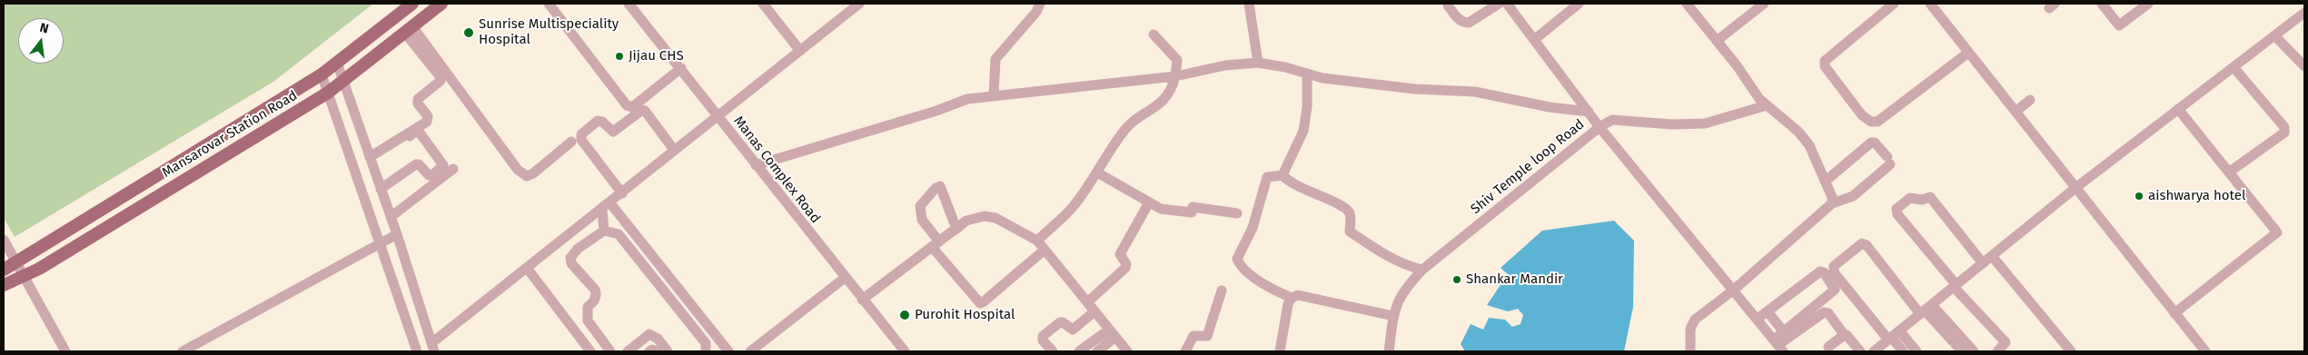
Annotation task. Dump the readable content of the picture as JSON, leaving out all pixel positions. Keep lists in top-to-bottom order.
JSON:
{
  "streets": {
    "main road": ["Mansarovar Station Road"],
    "street": ["Shiv Temple loop Road", "Manas Complex Road"]
  },
  "places": [
    "Sunrise Multispeciality Hospital",
    "Jijau CHS",
    "aishwarya hotel",
    "Shankar Mandir",
    "Purohit Hospital"
  ],
  "north": "top"
}
